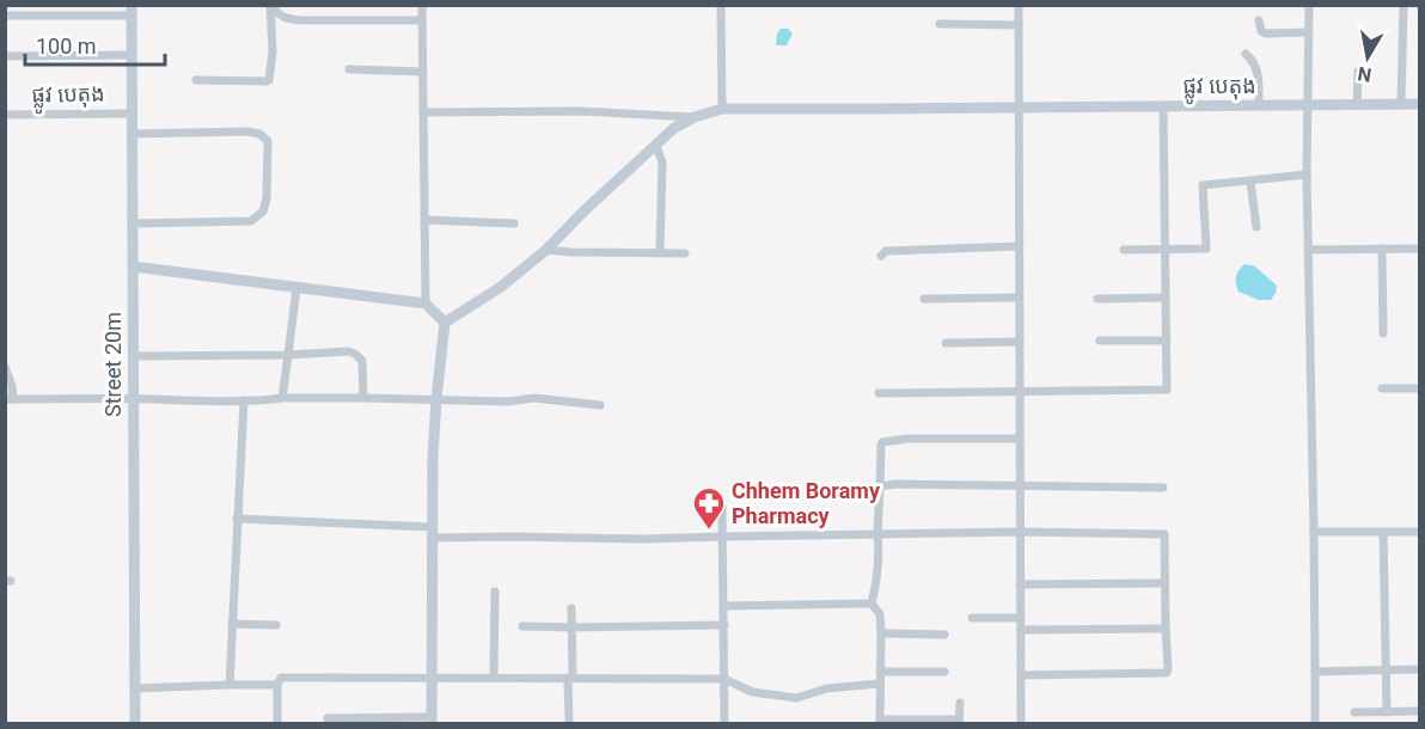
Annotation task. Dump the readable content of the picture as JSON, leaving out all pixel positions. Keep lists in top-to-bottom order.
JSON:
{
  "streets": {
    "street": ["ផ្លូវ បេតុង", "Street 20m"]
  },
  "crossings": [
    ["ផ្លូវ បេតុង", "Street 20m"]
  ],
  "places": {
    "pharmacy": ["Chhem Boramy Pharmacy"]
  },
  "scale_bar": "100 m",
  "north": "bottom"
}
